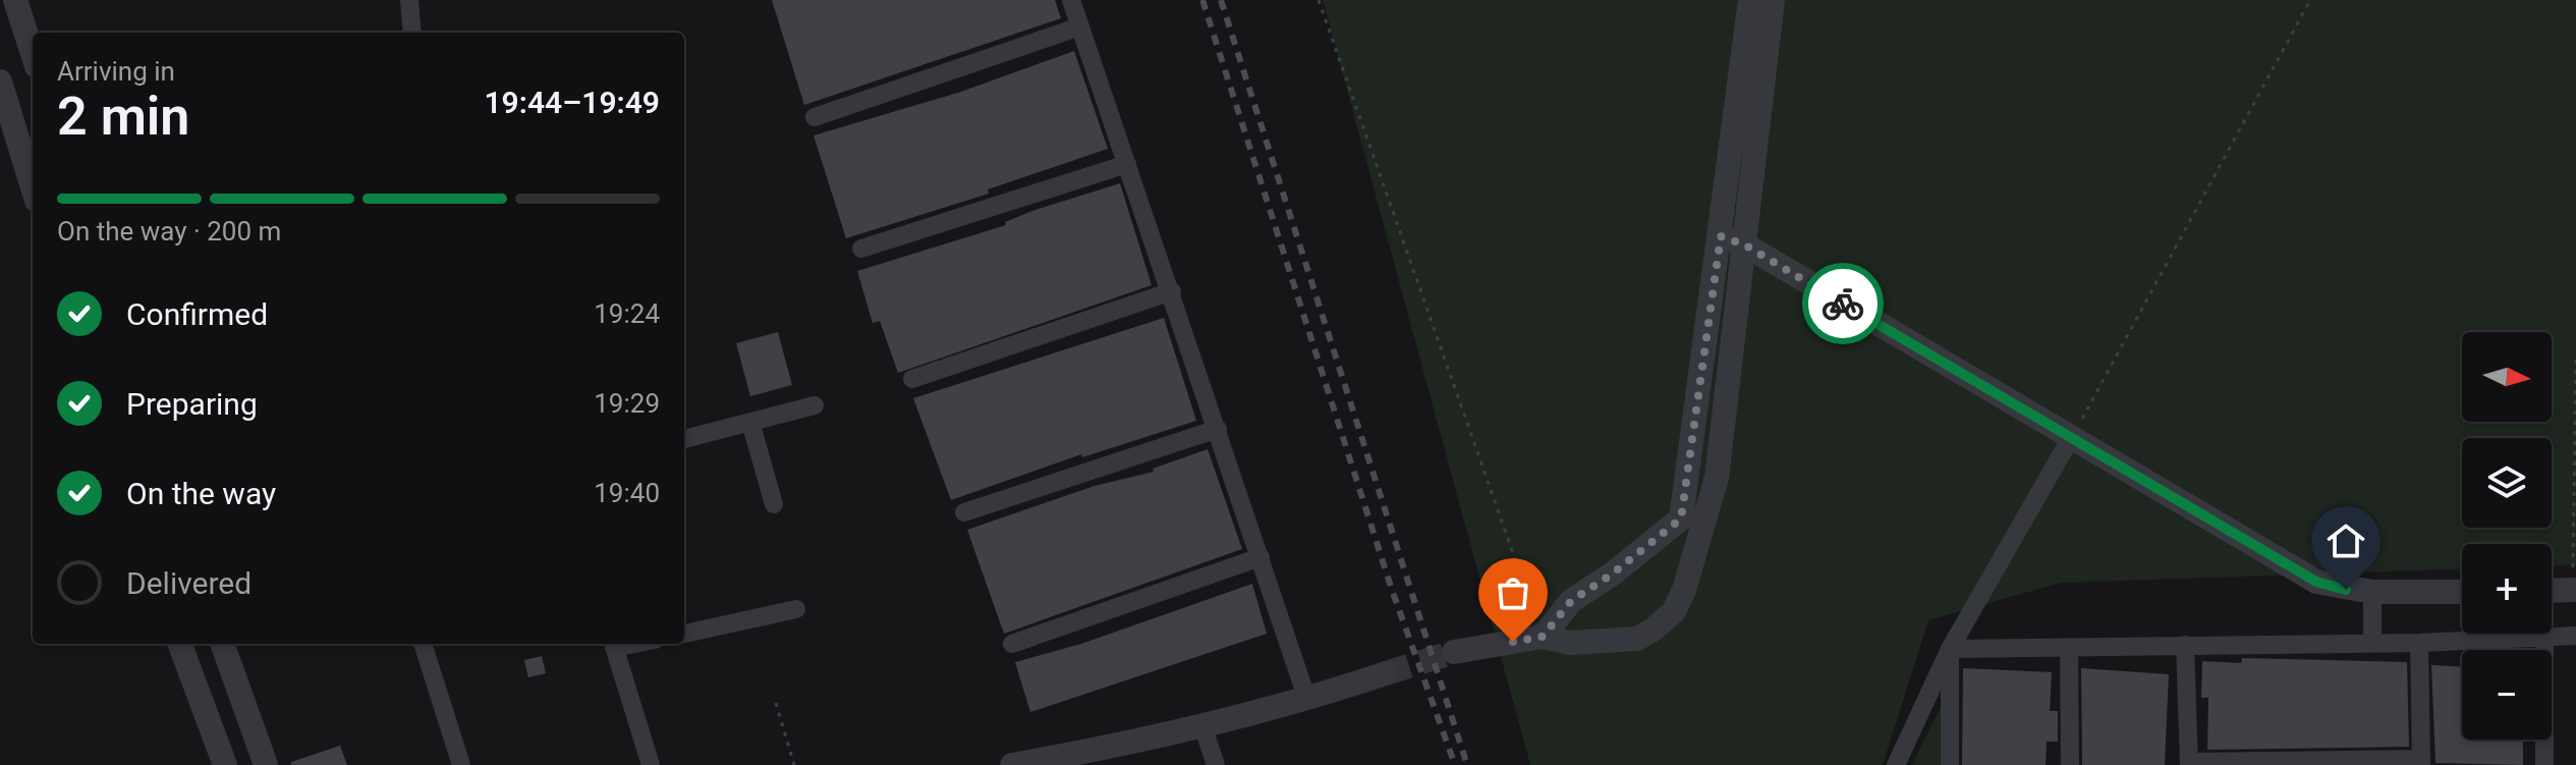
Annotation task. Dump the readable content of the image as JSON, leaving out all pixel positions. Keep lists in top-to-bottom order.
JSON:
{
  "north": "right",
  "page": {
    "heading": ["2 min", "Arriving in", "19:44–19:49"],
    "bar": "On the way · 200 m",
    "list": [
      ["Confirmed", "19:24"],
      ["Preparing", "19:29"],
      ["On the way", "19:40"],
      "Delivered"
    ],
    "map_buttons": ["+", "−"]
  }
}
